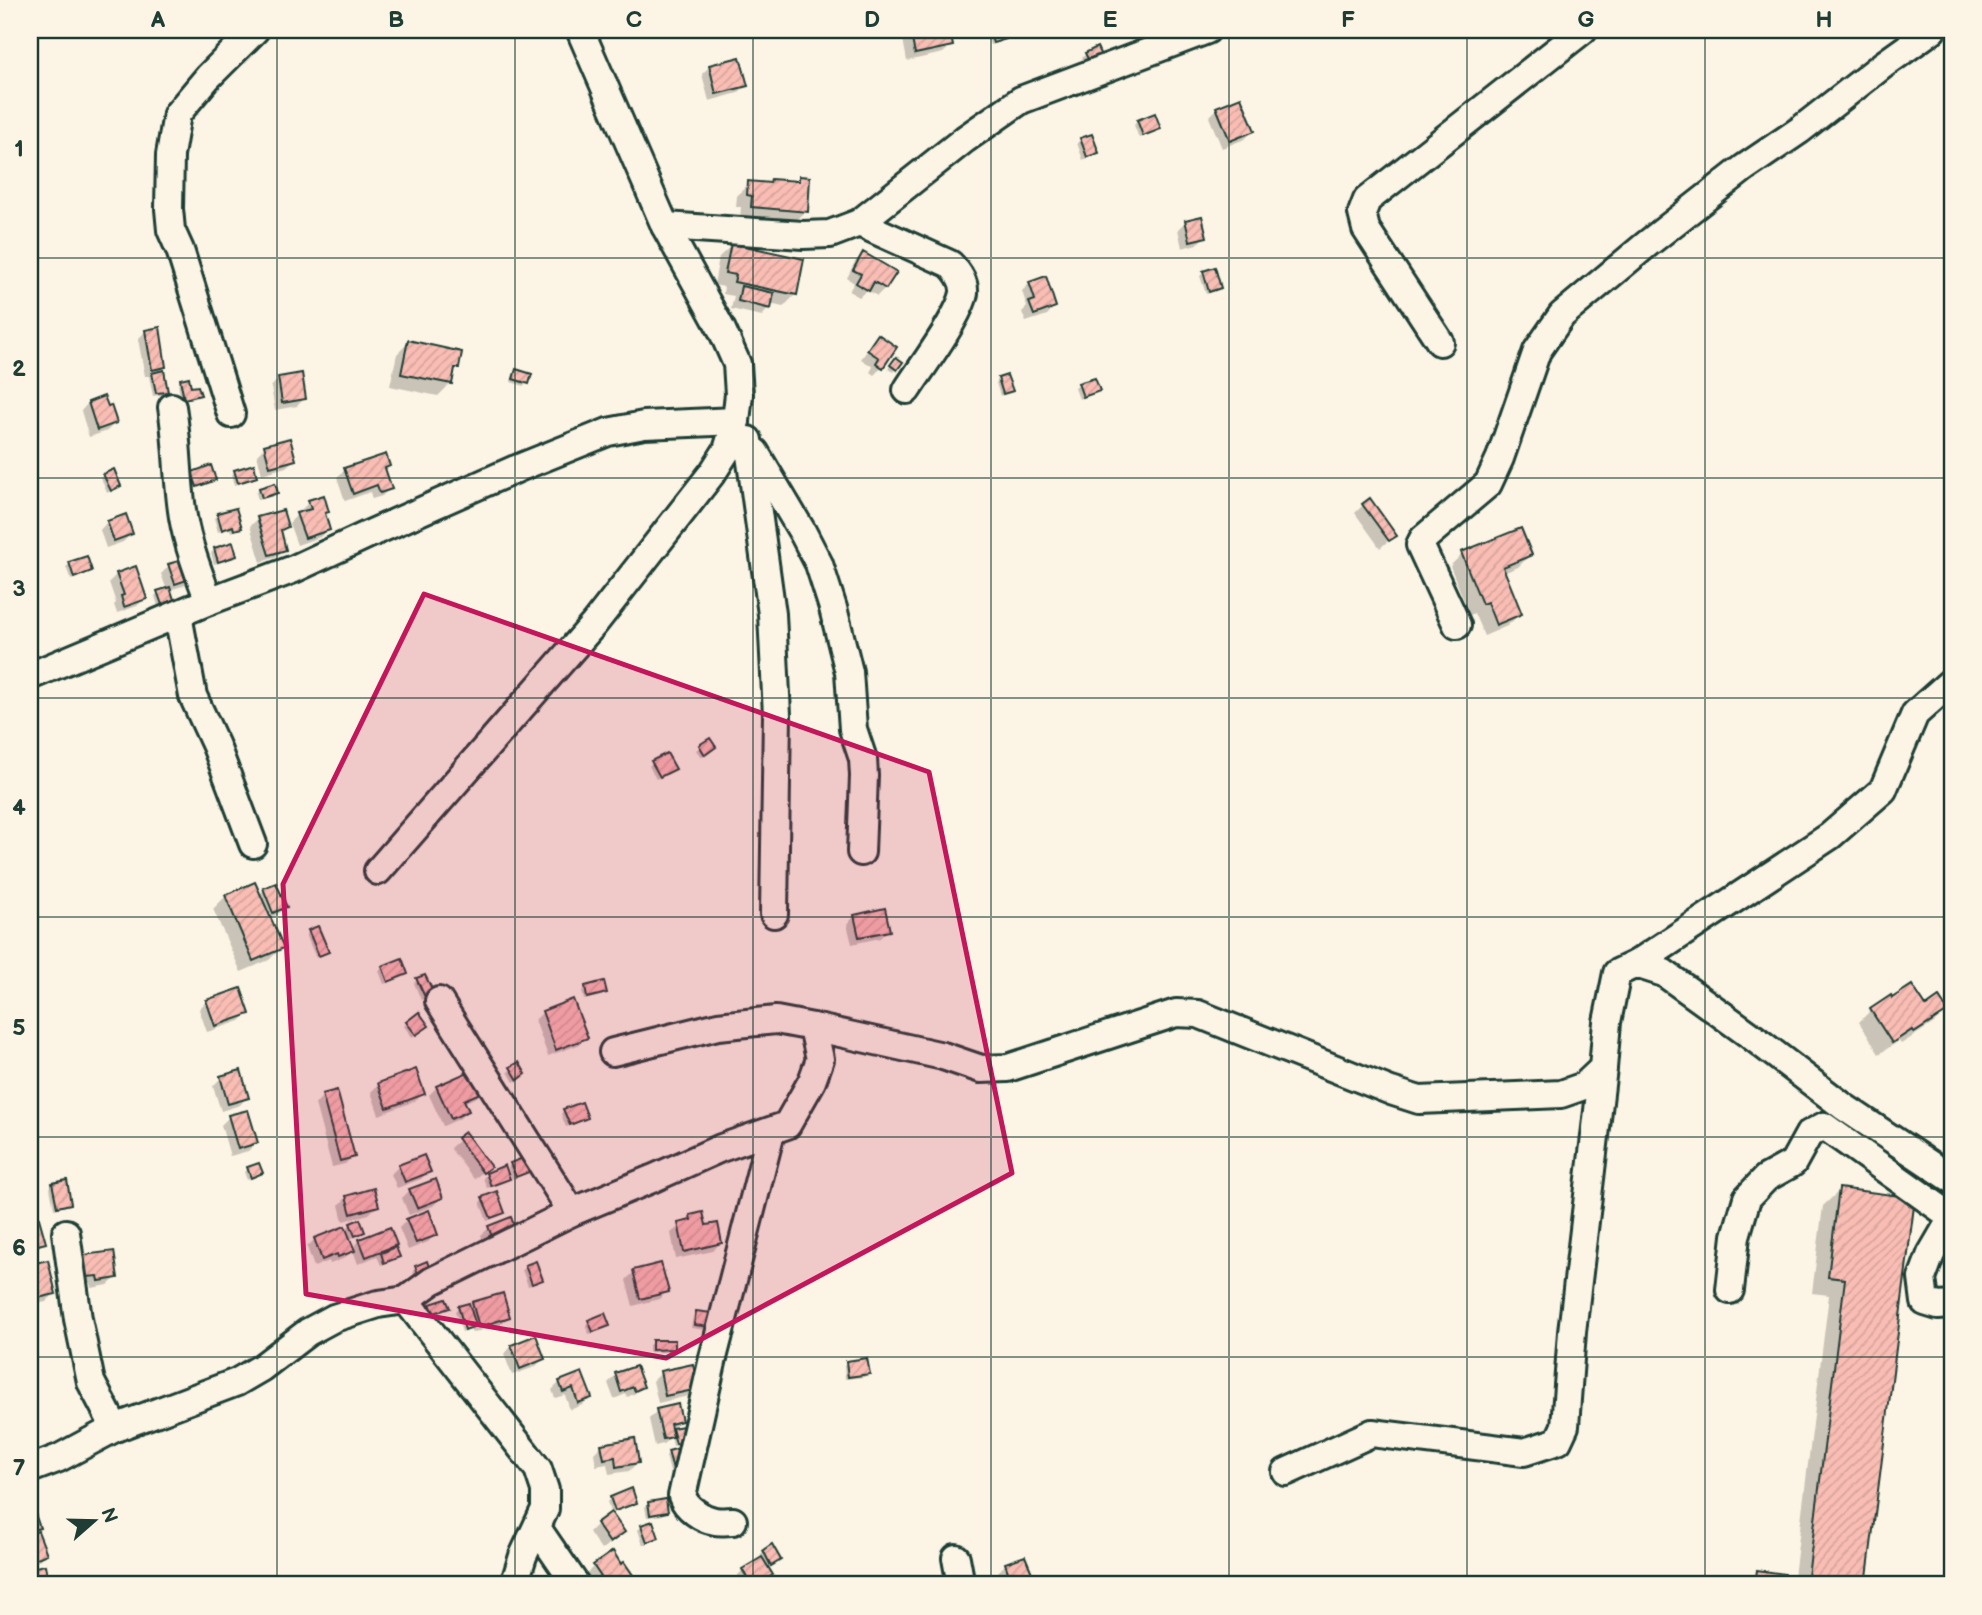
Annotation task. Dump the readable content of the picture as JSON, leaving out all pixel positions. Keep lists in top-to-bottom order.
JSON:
{
  "north": "right",
  "grid": {
    "columns": [
      "A",
      "B",
      "C",
      "D",
      "E",
      "F",
      "G",
      "H"
    ],
    "rows": [
      "1",
      "2",
      "3",
      "4",
      "5",
      "6",
      "7"
    ]
  }
}
